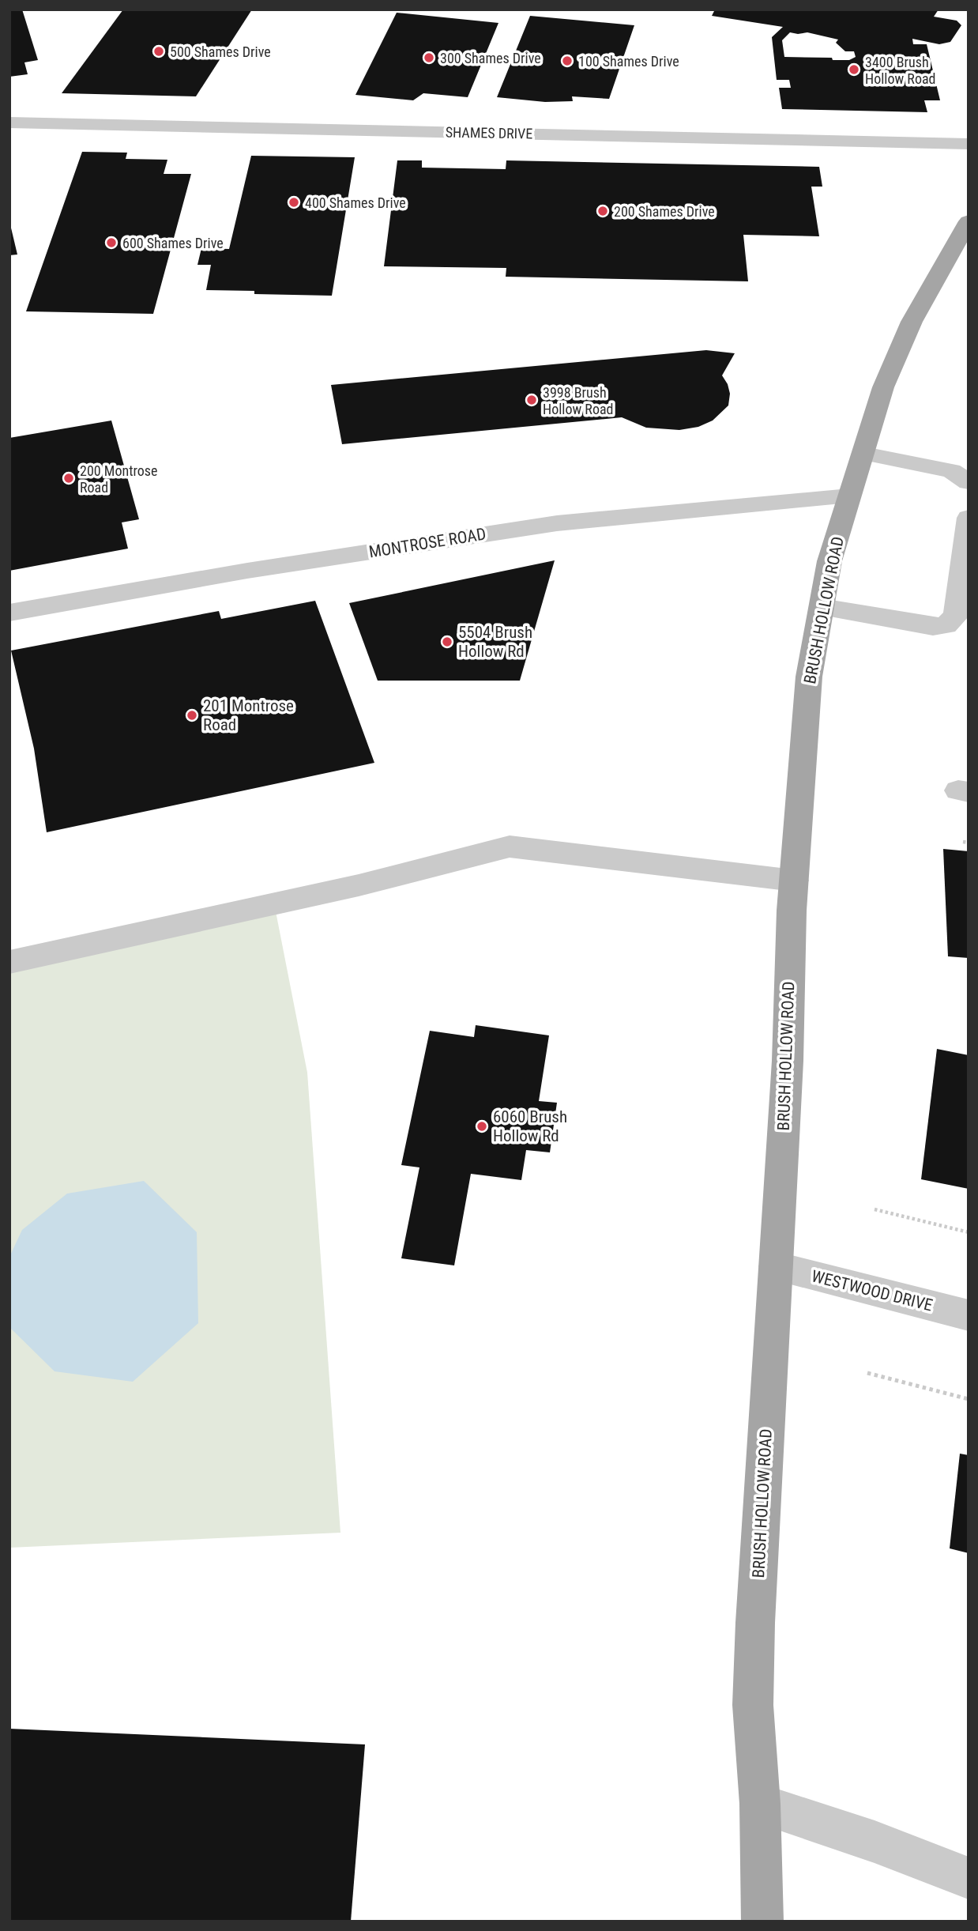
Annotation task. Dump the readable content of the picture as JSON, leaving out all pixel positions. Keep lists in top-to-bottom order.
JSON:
{
  "streets": {
    "main road": ["BRUSH HOLLOW ROAD"],
    "street": ["SHAMES DRIVE", "MONTROSE ROAD", "WESTWOOD DRIVE"]
  },
  "crossings": [
    ["MONTROSE ROAD", "BRUSH HOLLOW ROAD"],
    ["BRUSH HOLLOW ROAD", "WESTWOOD DRIVE"]
  ],
  "places": [
    "500 Shames Drive",
    "300 Shames Drive",
    "100 Shames Drive",
    "3400 Brush Hollow Road",
    "400 Shames Drive",
    "200 Shames Drive",
    "600 Shames Drive",
    "3998 Brush Hollow Road",
    "200 Montrose Road",
    "5504 Brush Hollow Rd",
    "201 Montrose Road",
    "6060 Brush Hollow Rd"
  ]
}
